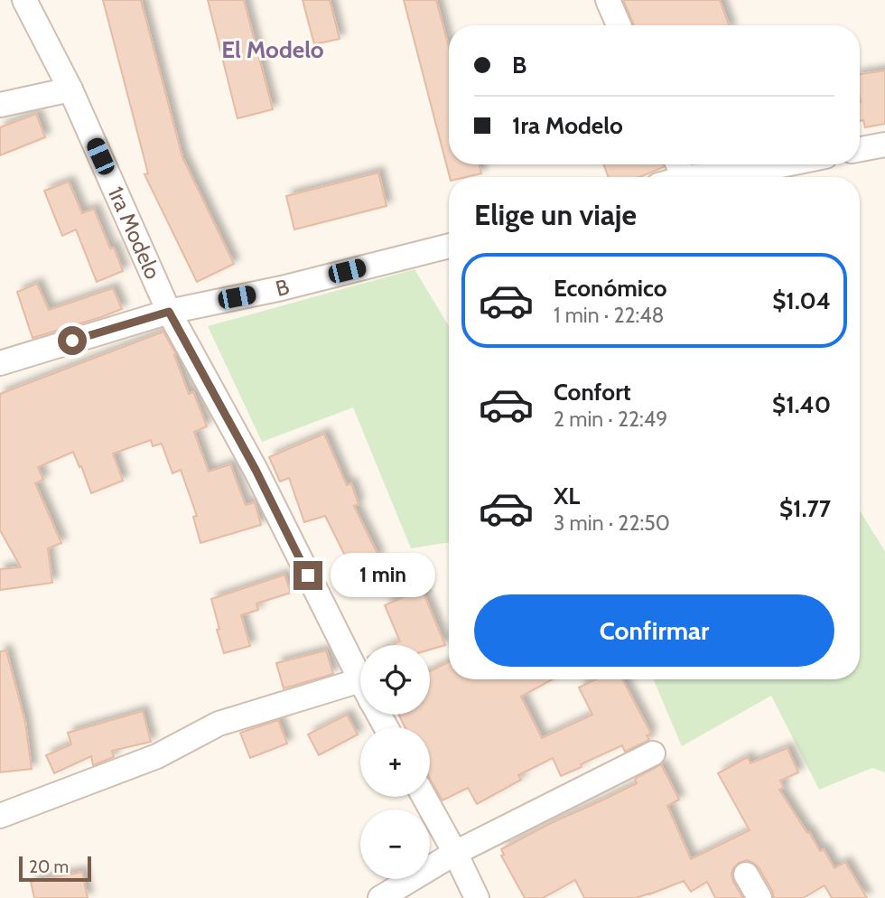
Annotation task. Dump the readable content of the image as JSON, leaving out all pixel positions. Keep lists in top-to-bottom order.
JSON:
{
  "streets": {
    "street": ["1ra Modelo", "B"]
  },
  "crossings": [
    ["1ra Modelo", "B"]
  ],
  "districts": ["El Modelo"],
  "scale_bar": "20 m",
  "page": {
    "banner": ["B", "1ra Modelo"],
    "heading": "Elige un viaje",
    "list": [
      {
        "name": "Económico",
        "note": "1 min · 22:48",
        "value": "$1.04"
      },
      {
        "name": "Confort",
        "note": "2 min · 22:49",
        "value": "$1.40"
      },
      {
        "name": "XL",
        "note": "3 min · 22:50",
        "value": "$1.77"
      }
    ],
    "bubble": "1 min",
    "buttons": "Confirmar",
    "map_buttons": ["+", "−"],
    "scale": "20 m"
  }
}
